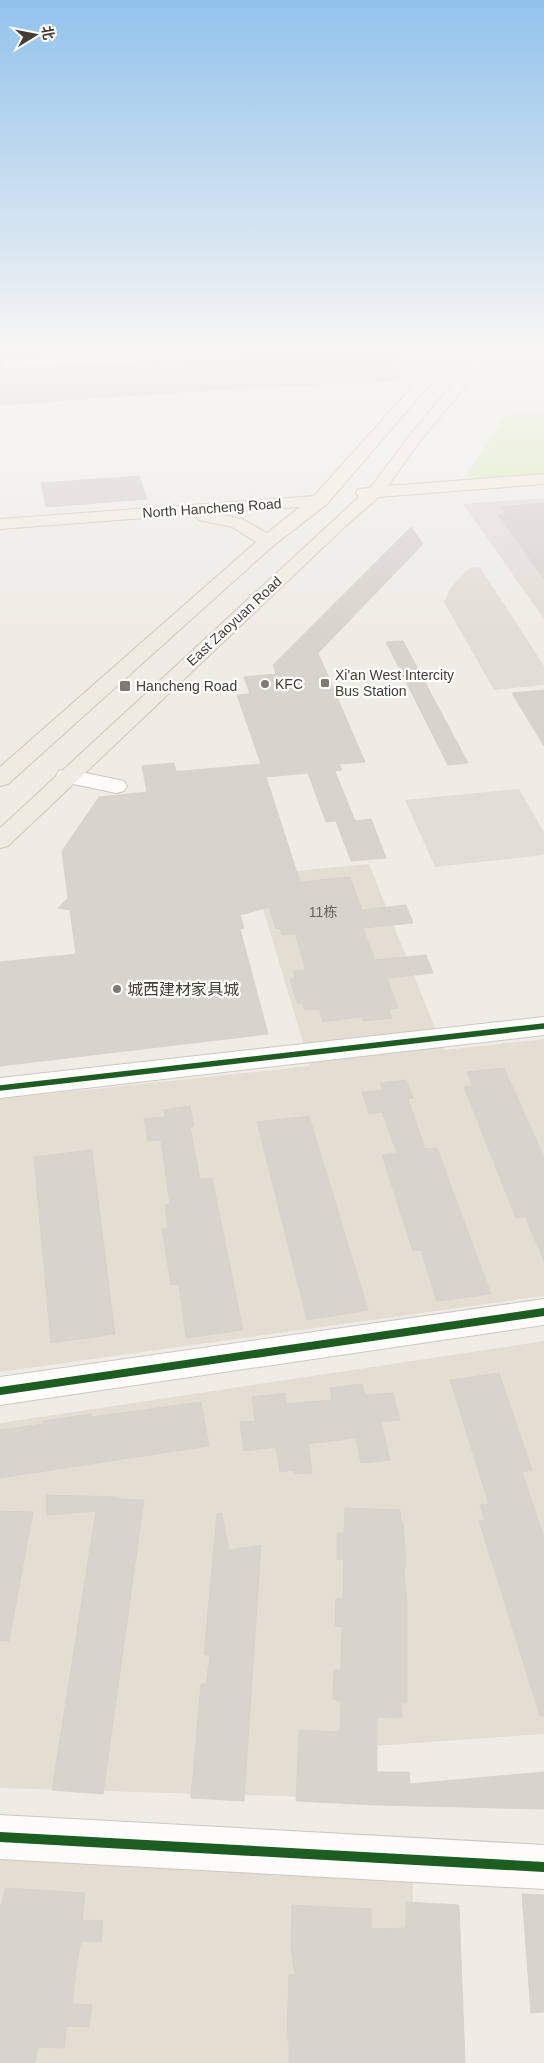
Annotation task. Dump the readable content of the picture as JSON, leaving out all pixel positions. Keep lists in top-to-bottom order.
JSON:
{
  "streets": {
    "main road": ["North Hancheng Road", "East Zaoyuan Road"]
  },
  "crossings": [
    ["North Hancheng Road", "East Zaoyuan Road"]
  ],
  "places": {
    "transit": ["Xi'an West Intercity Bus Station", "Hancheng Road"],
    "other": ["KFC", "城西建材家具城"]
  },
  "house_numbers": ["11栋"],
  "north": "right"
}
